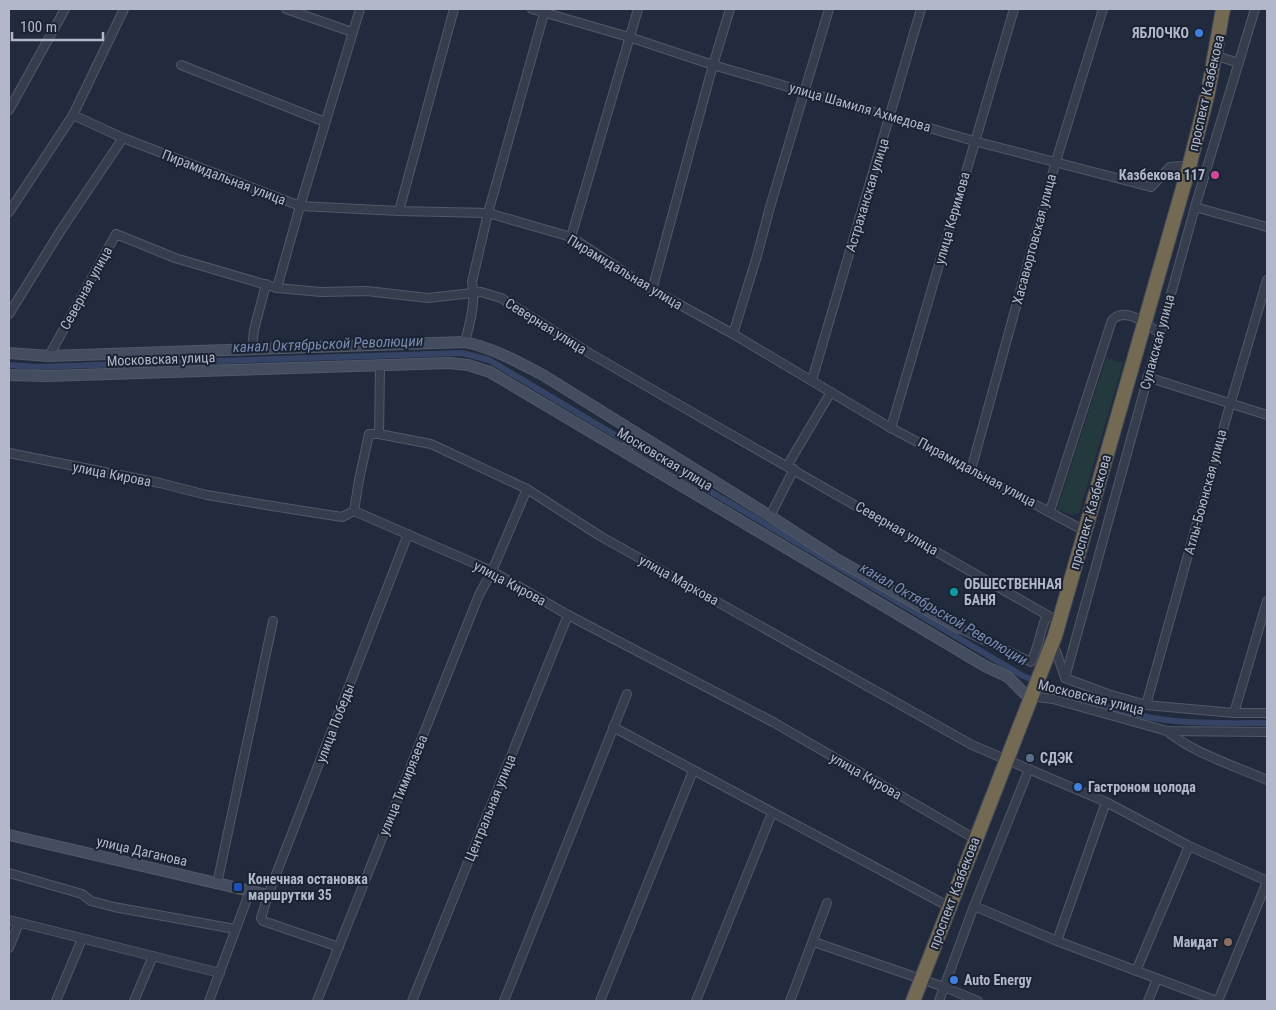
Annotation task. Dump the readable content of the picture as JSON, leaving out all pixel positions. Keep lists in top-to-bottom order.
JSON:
{
  "streets": {
    "highway": ["проспект Казбекова"],
    "main road": ["Московская улица", "улица Даганова"],
    "street": [
      "улица Шамиля Ахмедова",
      "Пирамидальная улица",
      "Астраханская улица",
      "улица Керимова",
      "Хасавюртовская улица",
      "Северная улица",
      "Сулакская улица",
      "улица Кирова",
      "Атлы-Боюнская улица",
      "улица Маркова",
      "улица Победы",
      "улица Тимирязева",
      "Центральная улица"
    ]
  },
  "crossings": [
    ["проспект Казбекова", "улица Шамиля Ахмедова"],
    ["проспект Казбекова", "Пирамидальная улица"],
    ["проспект Казбекова", "Северная улица"],
    ["проспект Казбекова", "Московская улица"],
    ["проспект Казбекова", "улица Кирова"],
    ["проспект Казбекова", "улица Маркова"],
    ["улица Шамиля Ахмедова", "Астраханская улица"],
    ["улица Шамиля Ахмедова", "улица Керимова"],
    ["улица Шамиля Ахмедова", "Хасавюртовская улица"],
    ["Пирамидальная улица", "Астраханская улица"],
    ["Пирамидальная улица", "улица Керимова"],
    ["Пирамидальная улица", "Хасавюртовская улица"],
    ["Северная улица", "Московская улица"],
    ["улица Кирова", "улица Победы"],
    ["улица Кирова", "улица Тимирязева"],
    ["улица Кирова", "Центральная улица"],
    ["улица Маркова", "улица Тимирязева"],
    ["улица Победы", "улица Тимирязева"],
    ["улица Победы", "улица Даганова"]
  ],
  "water": ["канал Октябрьской Революции"],
  "places": {
    "other": [
      "ЯБЛОЧКО",
      "Казбекова 117",
      "ОБШЕСТВЕННАЯ БАНЯ",
      "СДЭК",
      "Гастроном цолода",
      "Маидат",
      "Auto Energy"
    ],
    "transit": ["Конечная остановка маршрутки 35"]
  },
  "scale_bar": "100 m"
}
